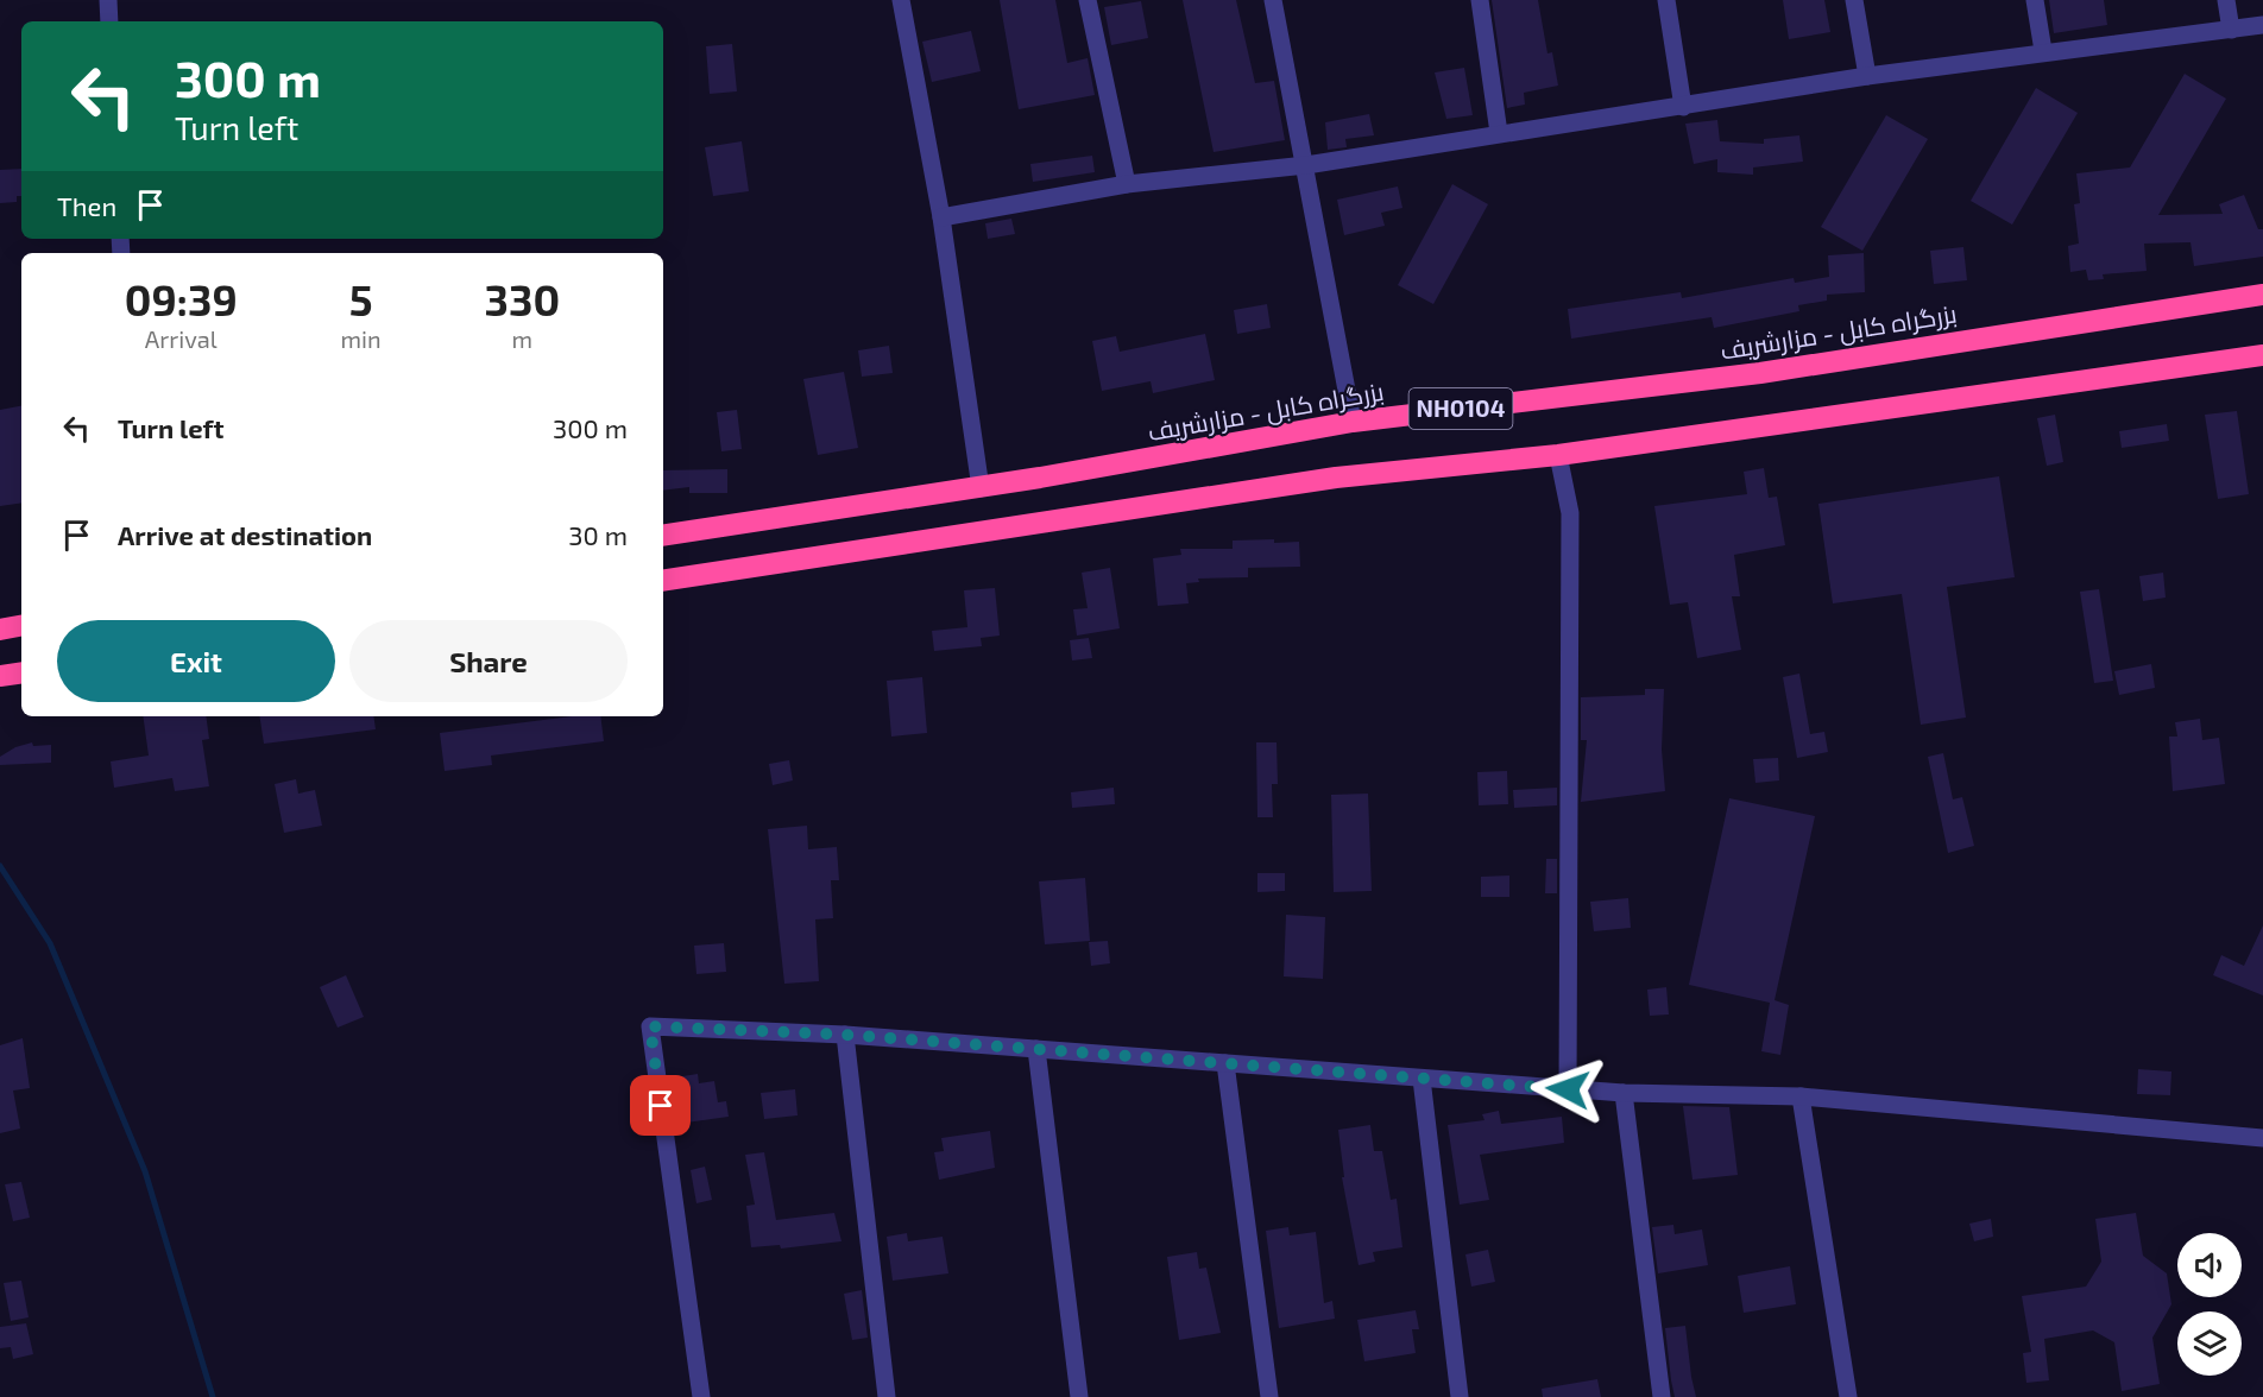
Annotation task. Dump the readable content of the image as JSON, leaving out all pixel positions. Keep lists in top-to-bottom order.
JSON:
{
  "streets": {
    "highway": ["بزرگراه کابل - مزارشریف", "NH0104"]
  },
  "page": {
    "turn": ["300 m", "Turn left"],
    "then": "Then",
    "eta": [
      "09:39",
      "Arrival",
      "5",
      "min",
      "330",
      "m"
    ],
    "list": [
      {
        "name": "Turn left",
        "value": "300 m"
      },
      {
        "name": "Arrive at destination",
        "value": "30 m"
      }
    ],
    "buttons": ["Exit", "Share"]
  }
}
